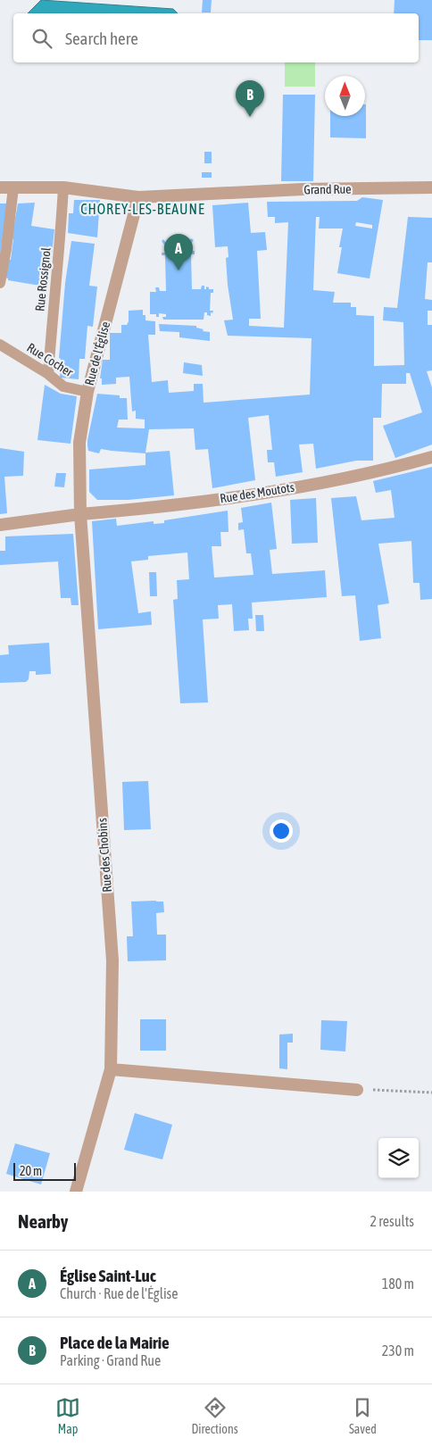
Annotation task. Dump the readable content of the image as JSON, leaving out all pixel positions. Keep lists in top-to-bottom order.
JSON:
{
  "streets": {
    "street": [
      "Grand Rue",
      "Rue de l'Église",
      "Rue des Moutots",
      "Rue des Chobins"
    ],
    "lane": ["Rue Rossignol", "Rue Cocher"]
  },
  "crossings": [
    ["Grand Rue", "Rue Rossignol"],
    ["Grand Rue", "Rue de l'Église"],
    ["Rue Rossignol", "Rue Cocher"],
    ["Rue de l'Église", "Rue Cocher"],
    ["Rue de l'Église", "Rue des Moutots"],
    ["Rue de l'Église", "Rue des Chobins"],
    ["Rue des Moutots", "Rue des Chobins"]
  ],
  "districts": ["CHOREY-LES-BEAUNE"],
  "scale_bar": "20 m",
  "north": "top",
  "page": {
    "search": "Search here",
    "pins": ["B", "A"],
    "scale": "20 m",
    "heading": ["Nearby", "2 results"],
    "list": [
      {
        "mark": "A",
        "name": "Église Saint-Luc",
        "note": "Church · Rue de l'Église",
        "value": "180 m"
      },
      {
        "mark": "B",
        "name": "Place de la Mairie",
        "note": "Parking · Grand Rue",
        "value": "230 m"
      }
    ],
    "nav": ["Map", "Directions", "Saved"]
  }
}
